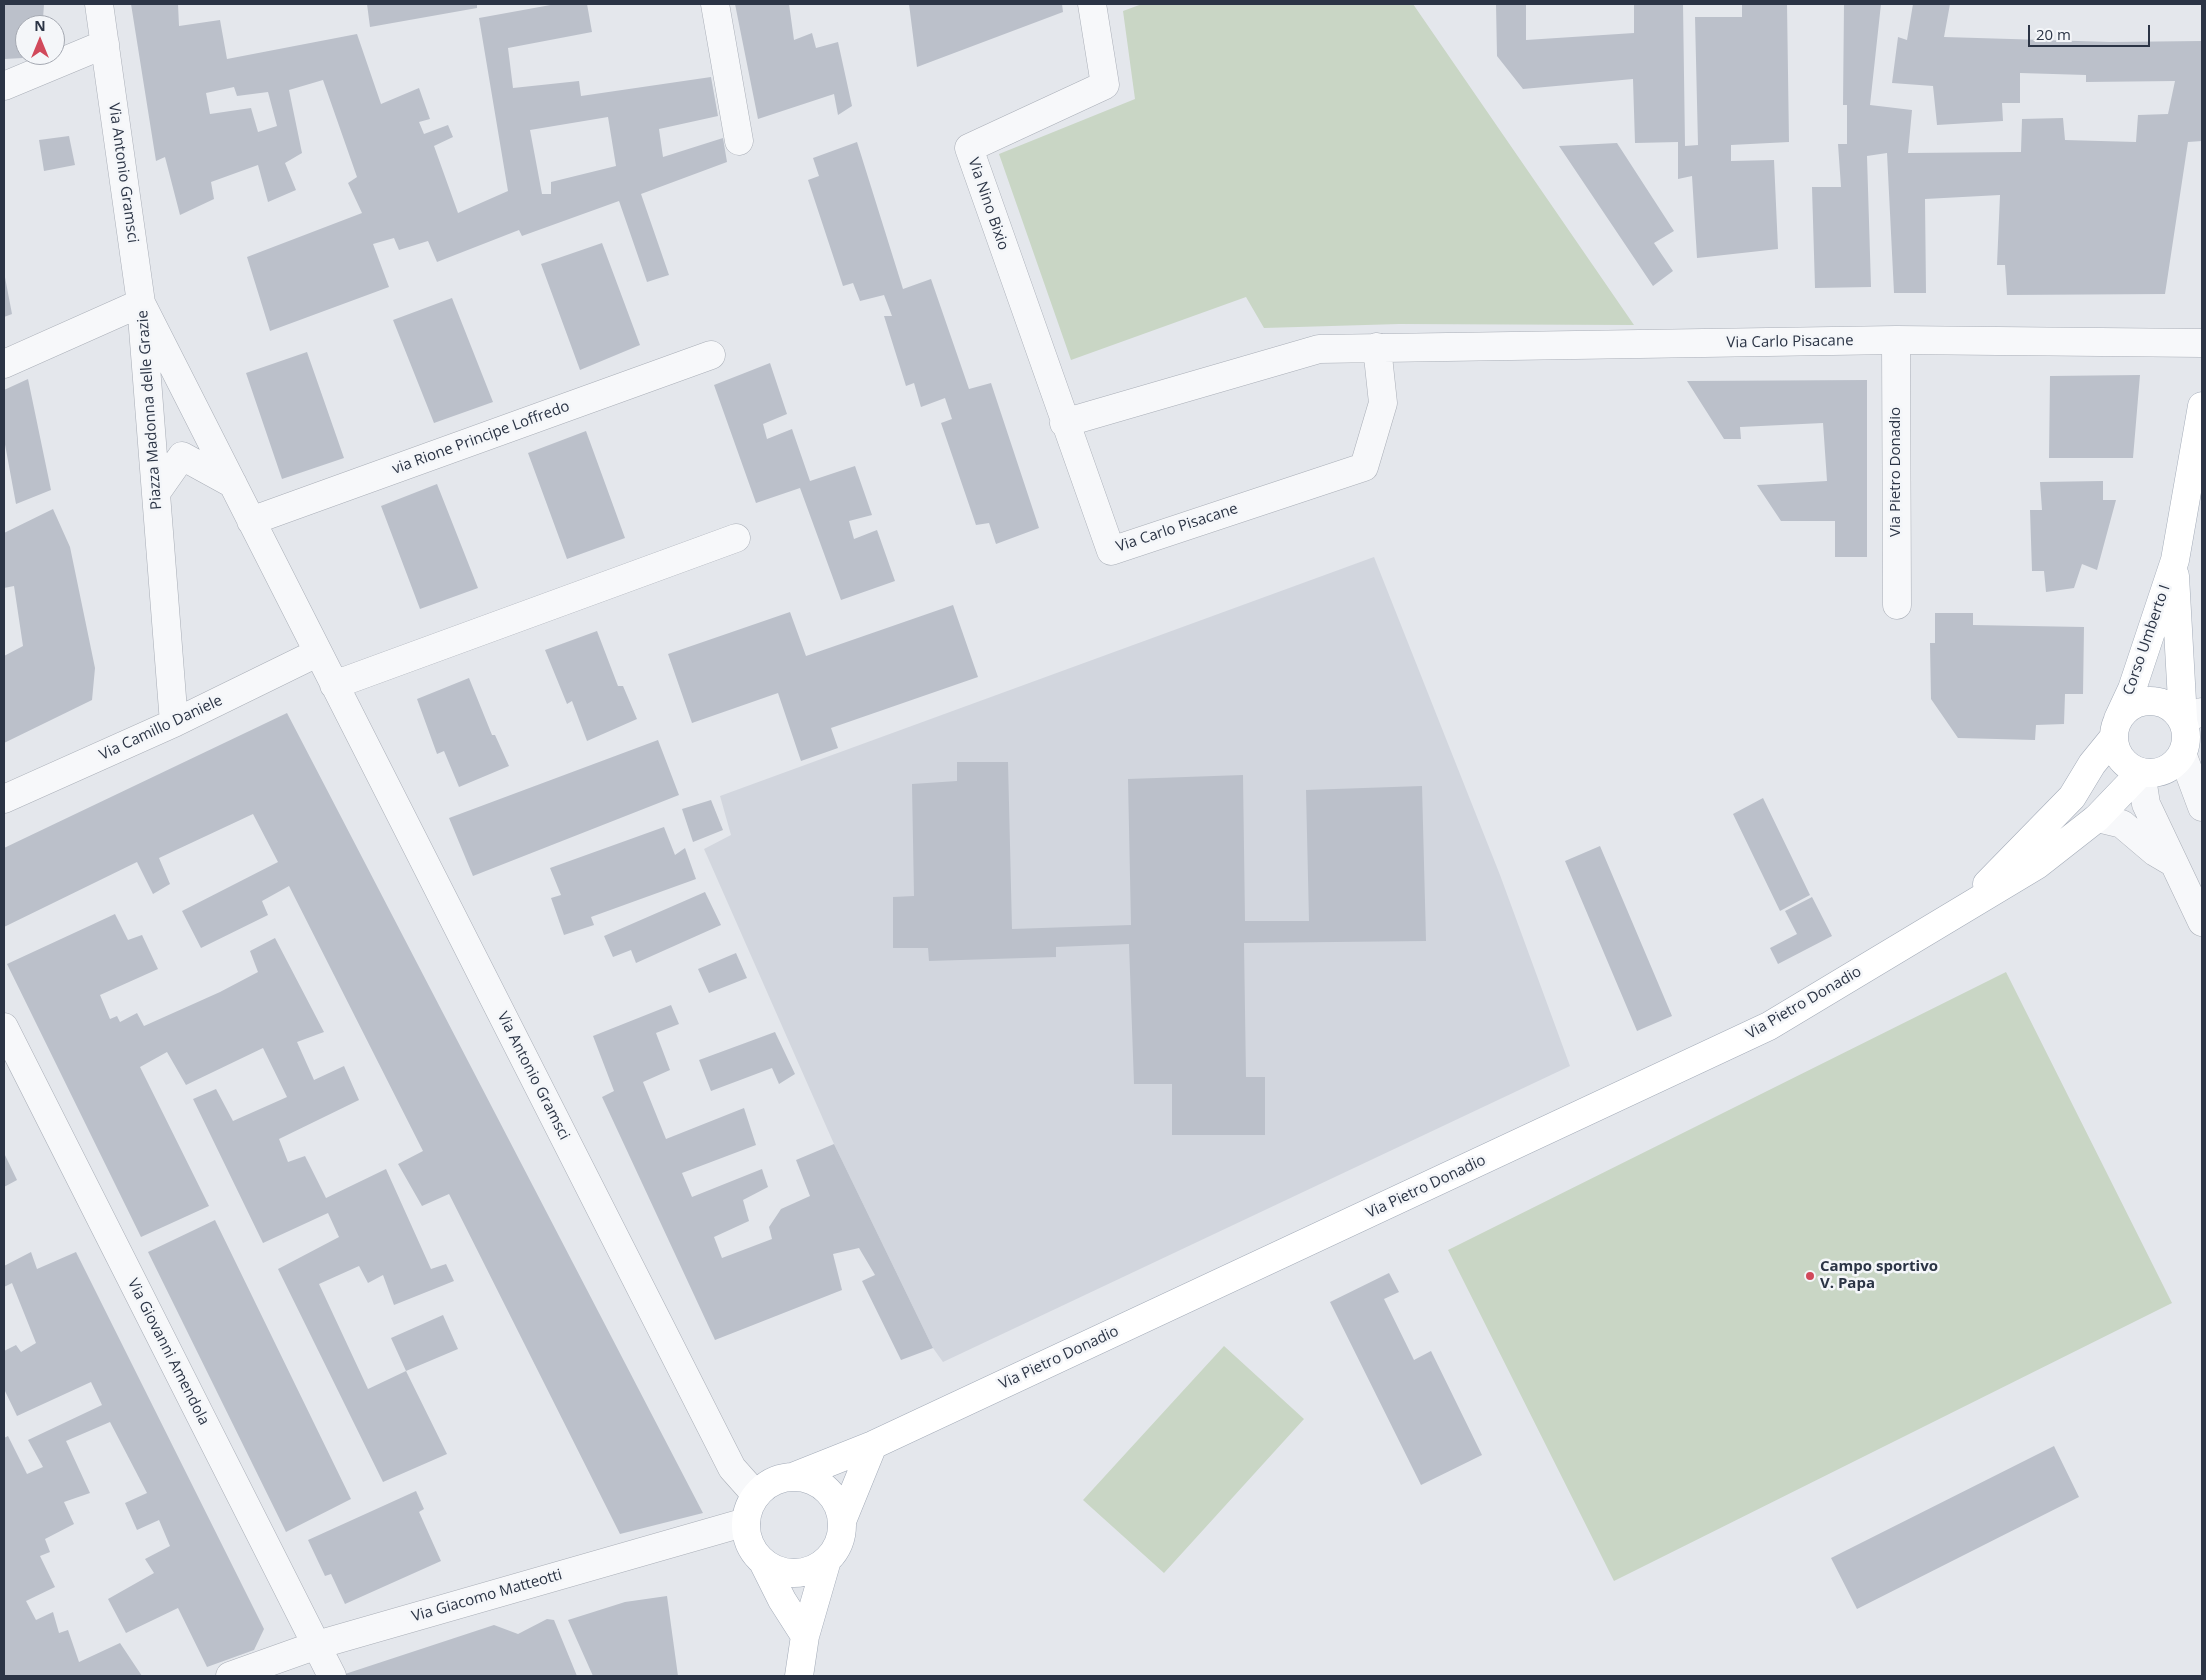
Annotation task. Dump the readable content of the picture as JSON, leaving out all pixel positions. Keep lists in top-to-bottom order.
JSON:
{
  "streets": {
    "main road": ["Via Pietro Donadio", "Corso Umberto I"],
    "street": [
      "Via Antonio Gramsci",
      "Via Nino Bixio",
      "Via Carlo Pisacane",
      "Piazza Madonna delle Grazie",
      "via Rione Principe Loffredo",
      "Via Camillo Daniele",
      "Via Giovanni Amendola",
      "Via Giacomo Matteotti"
    ]
  },
  "crossings": [
    ["Via Antonio Gramsci", "Piazza Madonna delle Grazie"],
    ["Via Antonio Gramsci", "Via Pietro Donadio"],
    ["Via Antonio Gramsci", "Via Camillo Daniele"],
    ["Via Antonio Gramsci", "Via Giacomo Matteotti"],
    ["Via Nino Bixio", "Via Carlo Pisacane"],
    ["Via Carlo Pisacane", "Via Pietro Donadio"],
    ["Piazza Madonna delle Grazie", "via Rione Principe Loffredo"],
    ["Piazza Madonna delle Grazie", "Via Camillo Daniele"],
    ["Via Pietro Donadio", "Corso Umberto I"],
    ["Via Pietro Donadio", "Via Giacomo Matteotti"],
    ["Via Giovanni Amendola", "Via Giacomo Matteotti"]
  ],
  "places": ["Campo sportivo V. Papa"],
  "scale_bar": "20 m",
  "north": "top"
}
